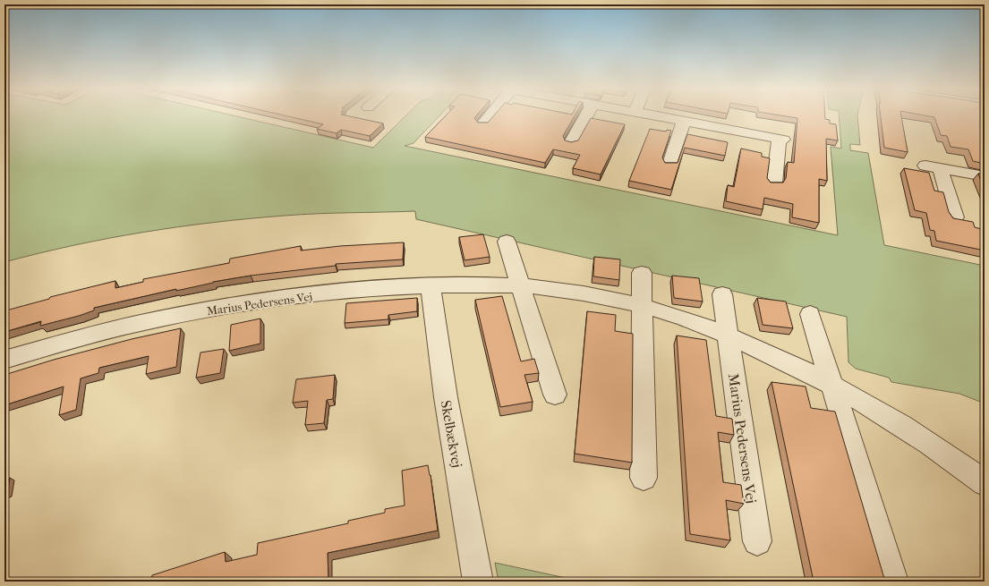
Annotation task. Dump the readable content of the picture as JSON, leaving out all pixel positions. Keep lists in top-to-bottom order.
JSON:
{
  "streets": {
    "street": ["Marius Pedersens Vej", "Skelbækvej"]
  },
  "crossings": [
    ["Marius Pedersens Vej", "Skelbækvej"]
  ]
}
